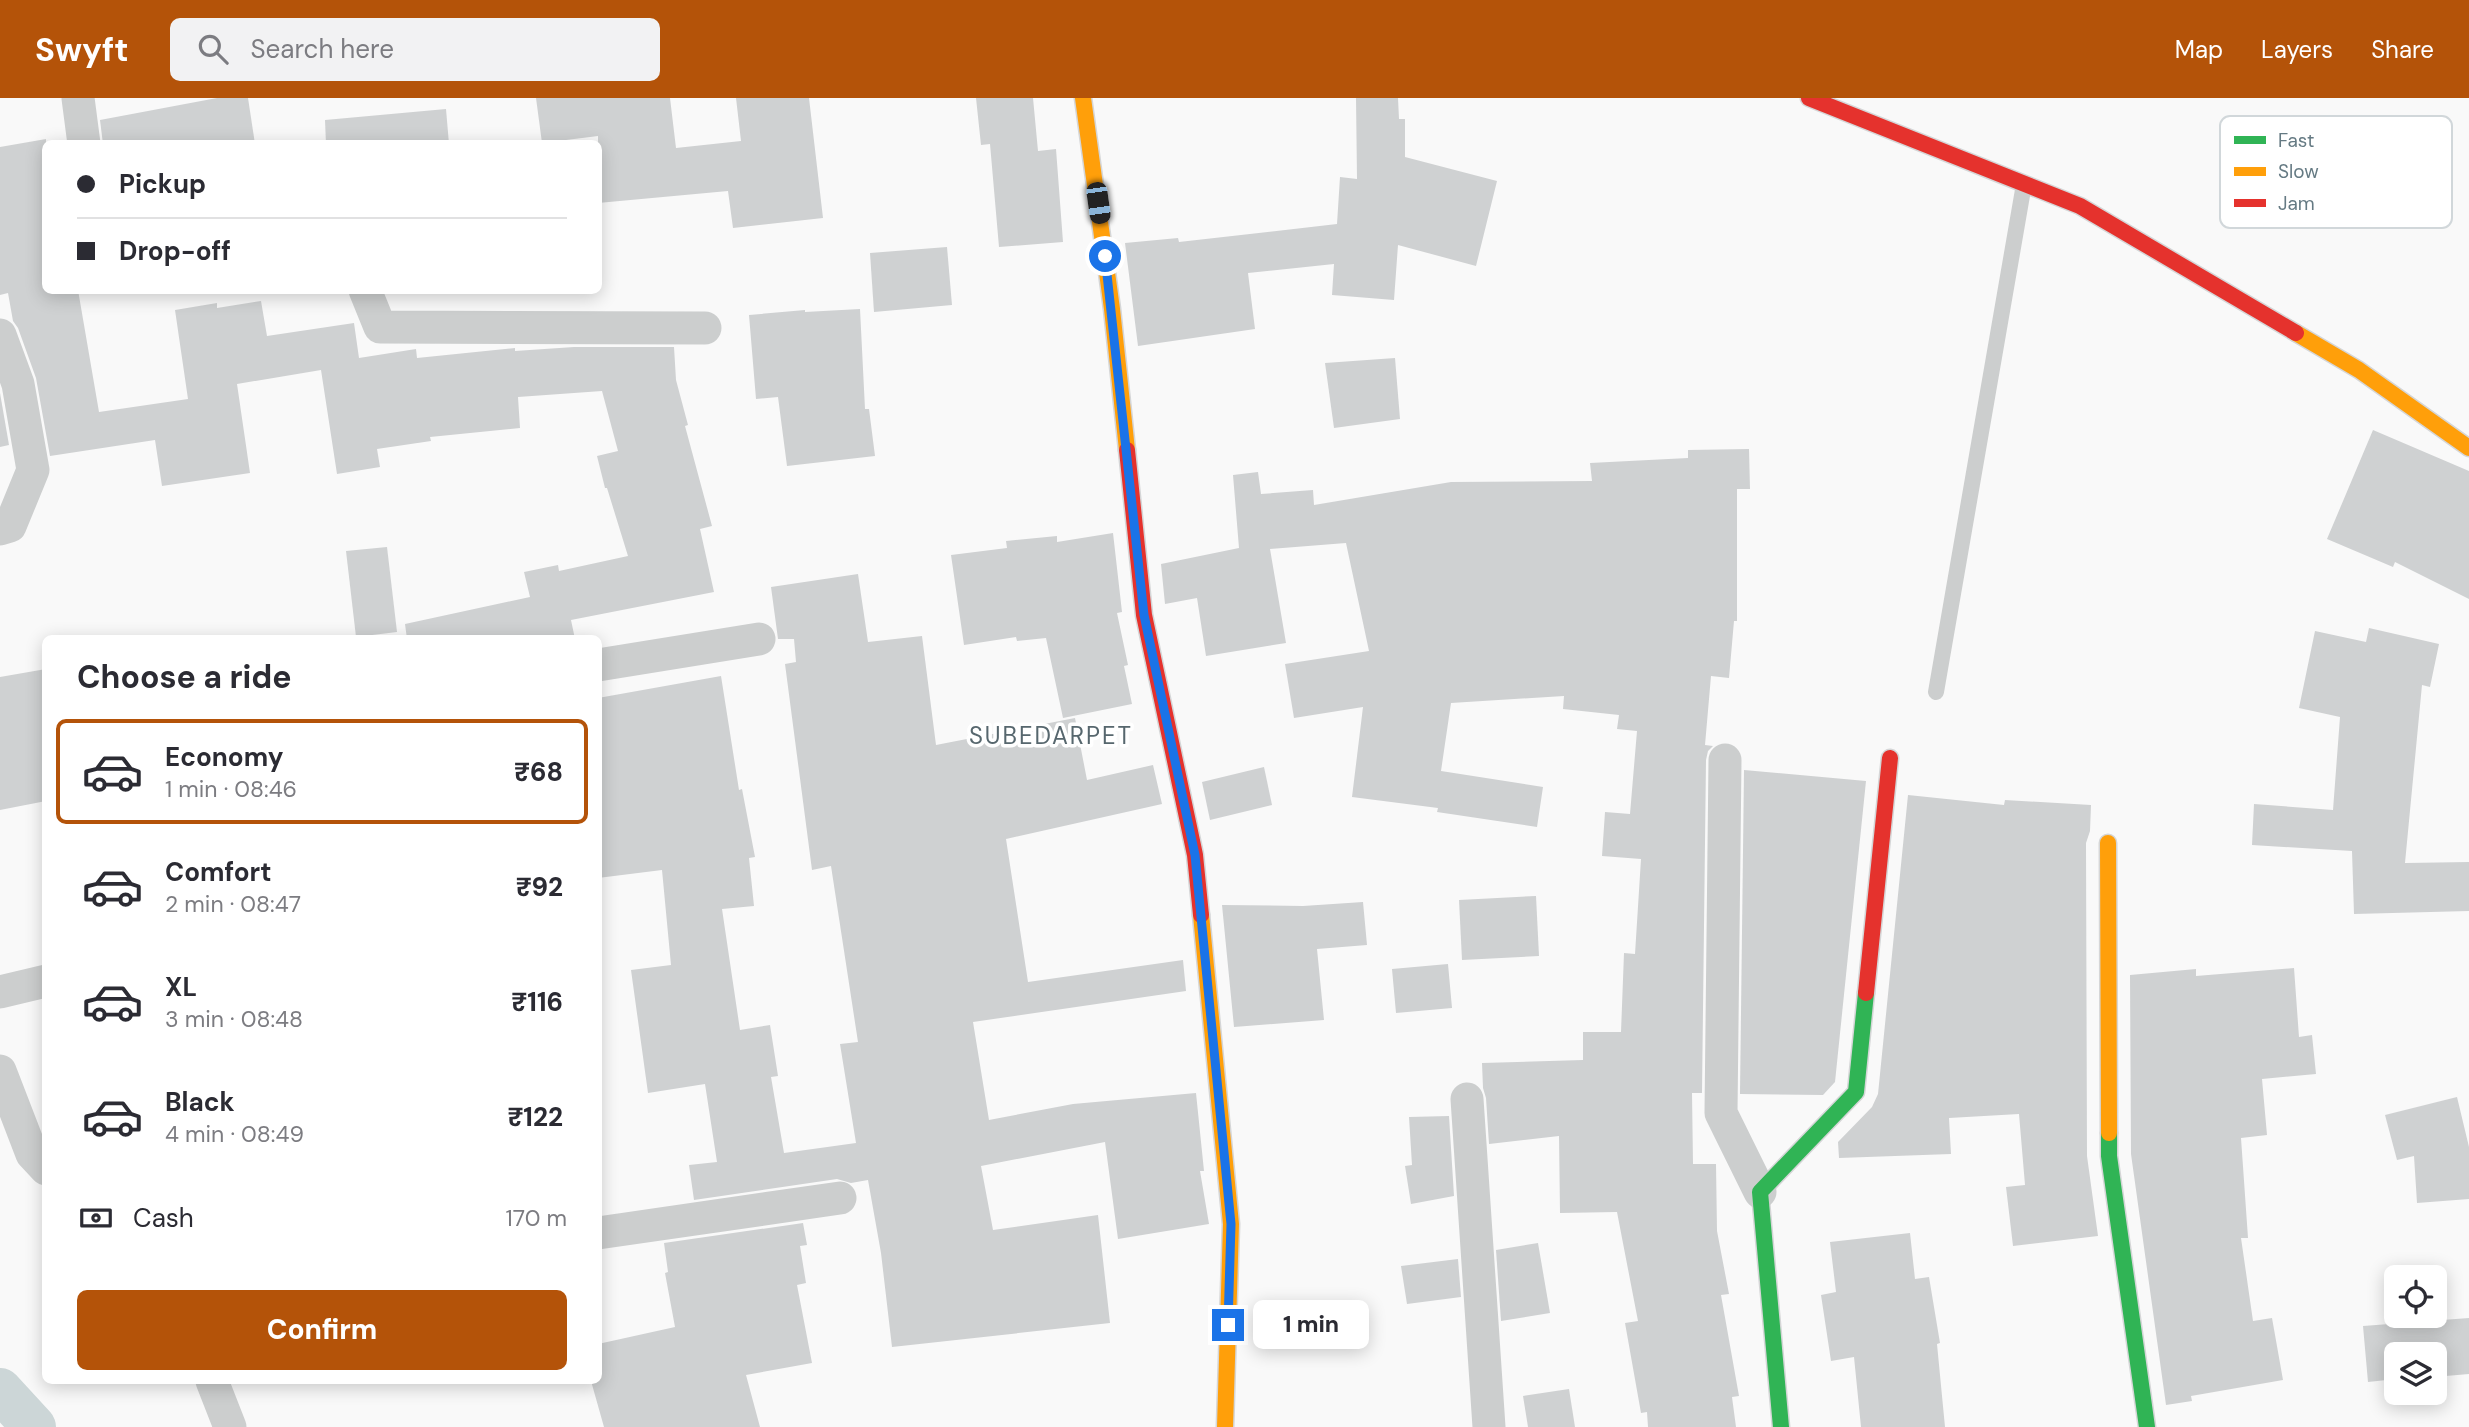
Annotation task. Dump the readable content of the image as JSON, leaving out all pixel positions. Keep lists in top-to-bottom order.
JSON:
{
  "districts": ["SUBEDARPET"],
  "legend": ["Fast", "Slow", "Jam"],
  "page": {
    "header": "Swyft",
    "search": "Search here",
    "nav": ["Map", "Layers", "Share"],
    "banner": ["Pickup", "Drop-off"],
    "heading": "Choose a ride",
    "list": [
      {
        "name": "Economy",
        "note": "1 min · 08:46",
        "value": "₹68"
      },
      {
        "name": "Comfort",
        "note": "2 min · 08:47",
        "value": "₹92"
      },
      {
        "name": "XL",
        "note": "3 min · 08:48",
        "value": "₹116"
      },
      {
        "name": "Black",
        "note": "4 min · 08:49",
        "value": "₹122"
      }
    ],
    "pay": ["Cash", "170 m"],
    "buttons": "Confirm",
    "bubble": "1 min"
  }
}
